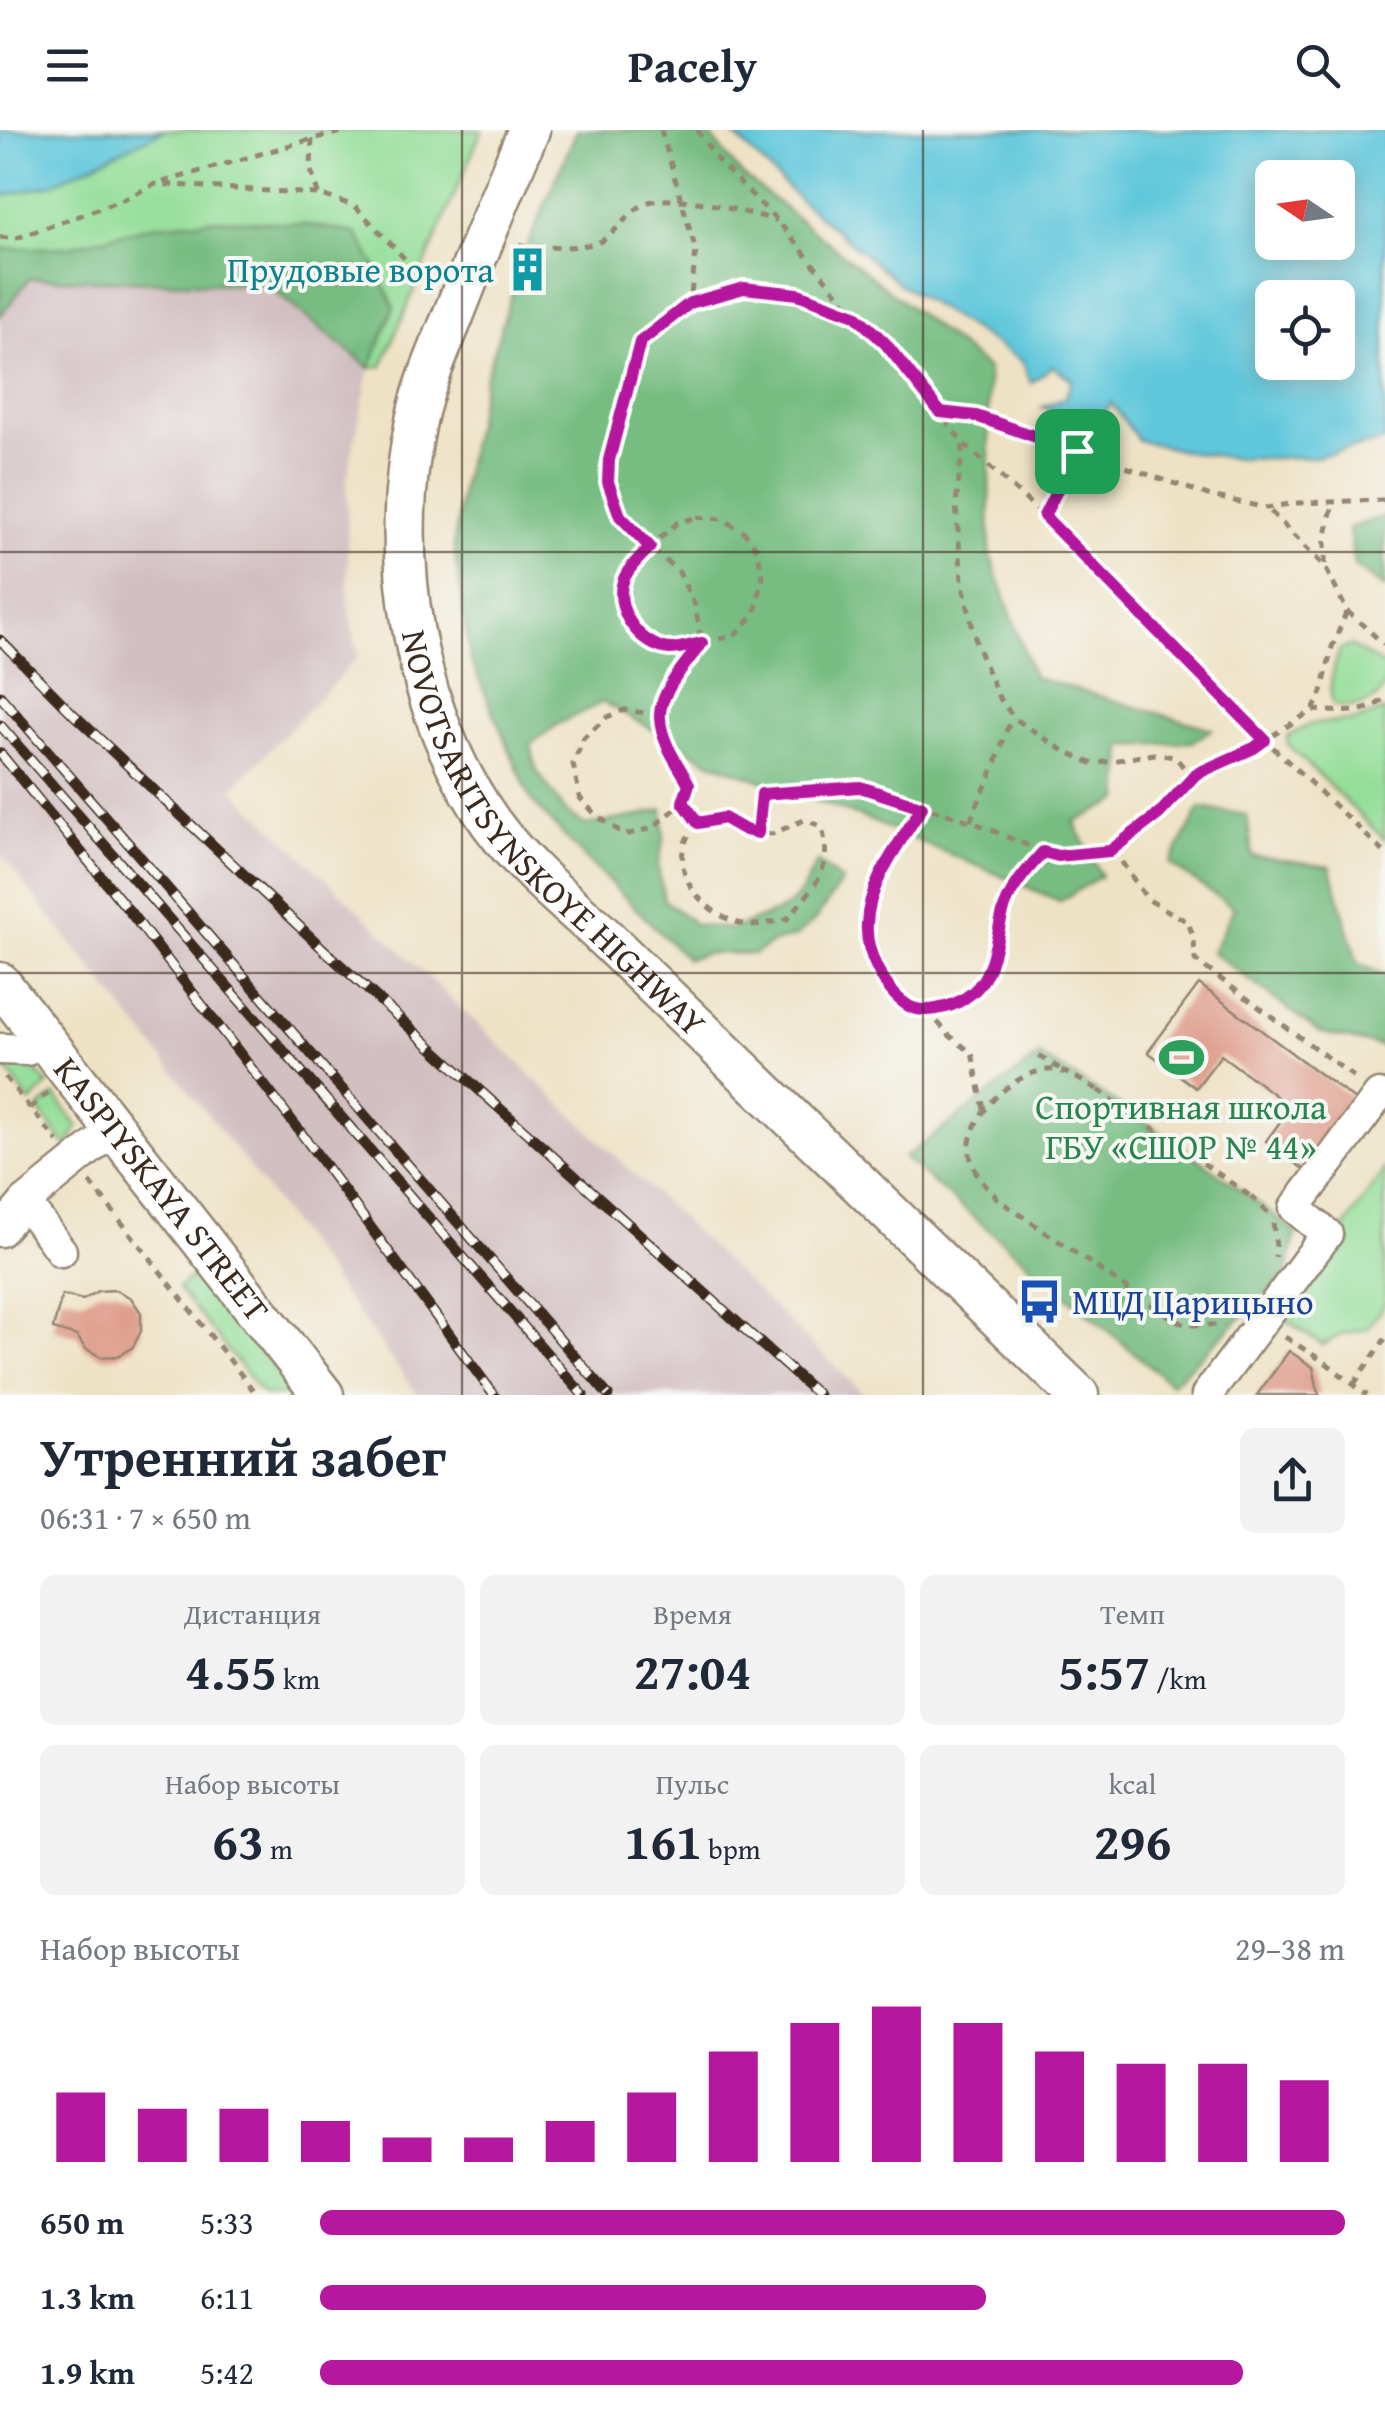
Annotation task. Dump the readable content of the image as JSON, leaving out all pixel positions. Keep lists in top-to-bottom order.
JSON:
{
  "streets": {
    "main road": ["NOVOTSARITSYNSKOYE HIGHWAY", "KASPIYSKAYA STREET"]
  },
  "places": {
    "building": ["Прудовые ворота"],
    "sports": ["Спортивная школа ГБУ «СШОР № 44»"],
    "bus stop": ["МЦД Царицыно"]
  },
  "north": "left",
  "page": {
    "header": "Pacely",
    "heading": ["Утренний забег", "06:31 · 7 × 650 m"],
    "stats": [
      ["Дистанция", "4.55 km"],
      ["Время", "27:04"],
      ["Темп", "5:57 /km"],
      ["Набор высоты", "63 m"],
      ["Пульс", "161 bpm"],
      ["kcal", "296"]
    ],
    "chart": ["Набор высоты", "29–38 m"],
    "list": [
      {
        "name": "650 m",
        "note": "5:33"
      },
      {
        "name": "1.3 km",
        "note": "6:11"
      },
      {
        "name": "1.9 km",
        "note": "5:42"
      }
    ]
  }
}
